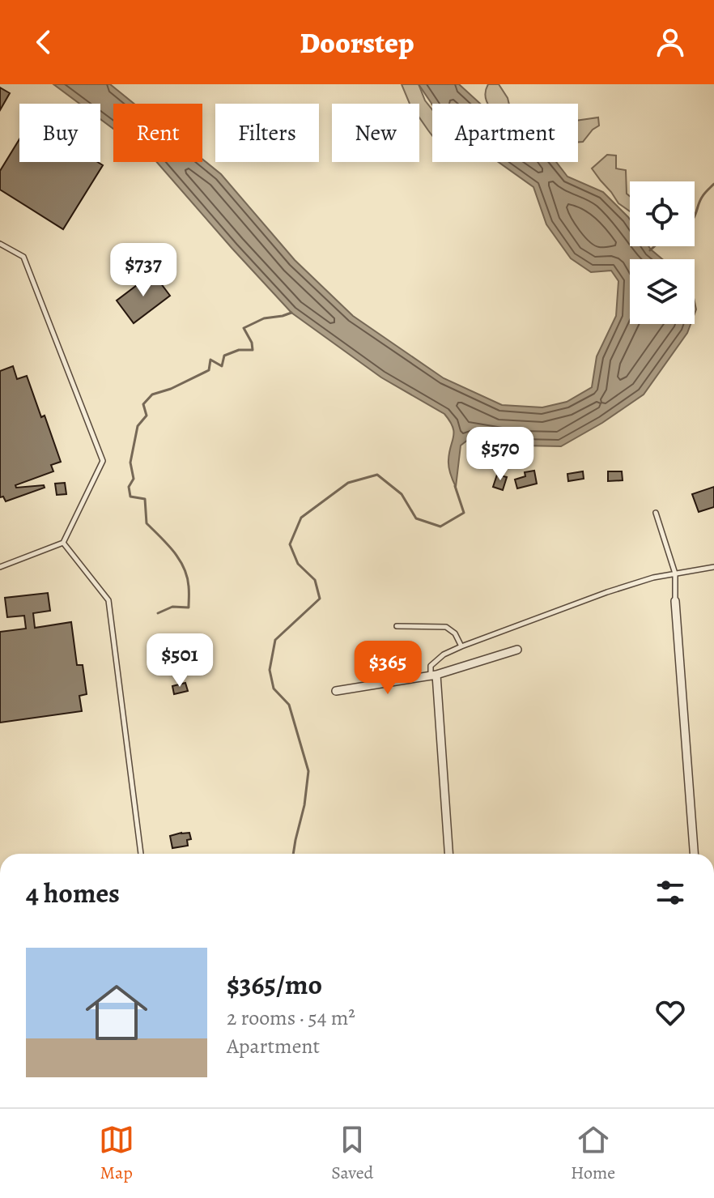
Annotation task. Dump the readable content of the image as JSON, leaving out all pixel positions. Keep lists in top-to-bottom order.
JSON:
{
  "page": {
    "header": "Doorstep",
    "chip": [
      "Buy",
      "Rent",
      "Filters",
      "New",
      "Apartment"
    ],
    "price": [
      "$737",
      "$570",
      "$501",
      "$365"
    ],
    "heading": "4 homes",
    "list": [
      {
        "name": "$365/mo",
        "note": "2 rooms · 54 m² · Apartment"
      }
    ],
    "tabs": ["Map", "Saved", "Home"]
  }
}
